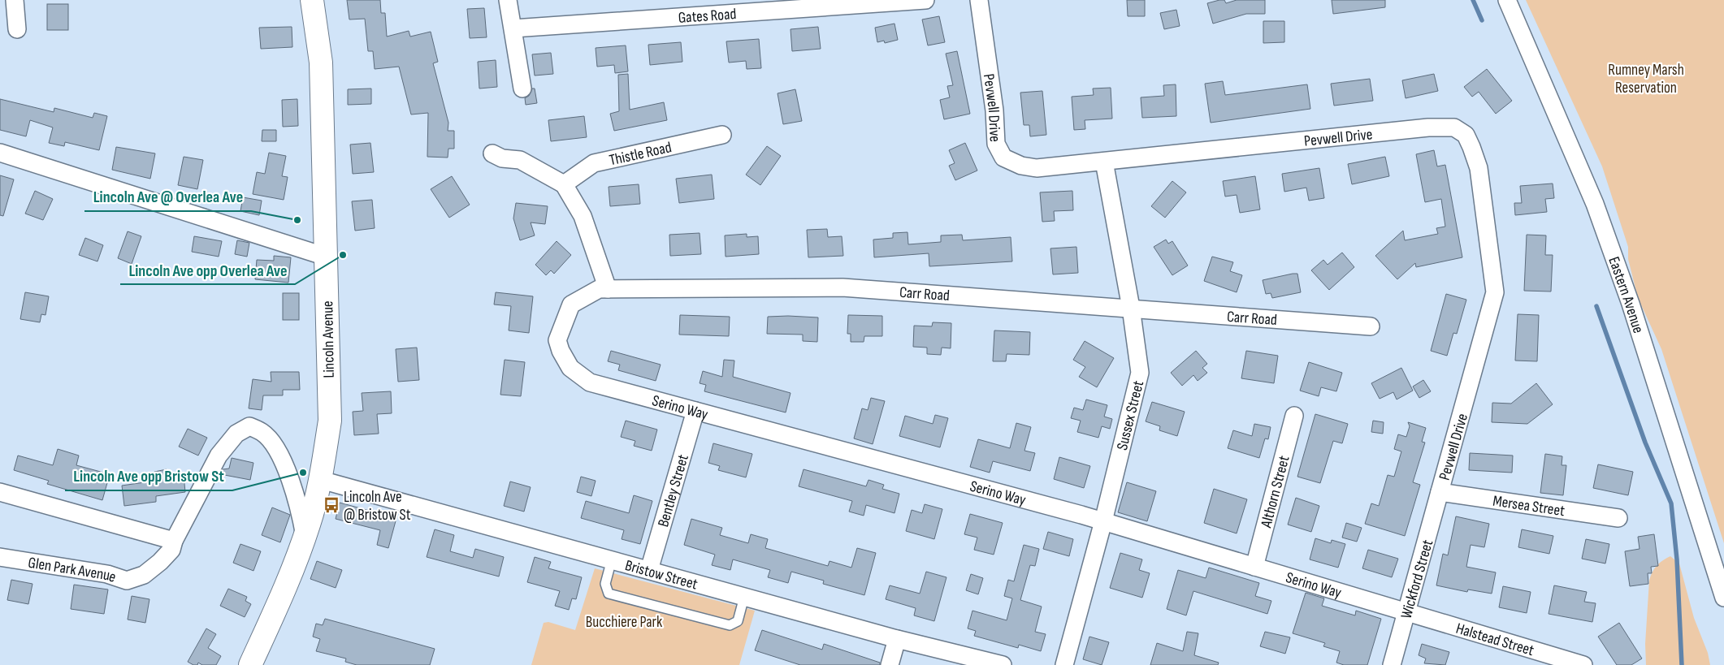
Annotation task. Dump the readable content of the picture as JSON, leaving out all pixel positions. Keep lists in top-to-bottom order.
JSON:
{
  "streets": {
    "main road": ["Lincoln Avenue"],
    "street": [
      "Gates Road",
      "Pevwell Drive",
      "Thistle Road",
      "Carr Road",
      "Eastern Avenue",
      "Serino Way",
      "Sussex Street",
      "Bentley Street",
      "Althorn Street",
      "Mersea Street",
      "Glen Park Avenue",
      "Bristow Street",
      "Wickford Street",
      "Halstead Street"
    ]
  },
  "crossings": [
    ["Pevwell Drive", "Sussex Street"],
    ["Pevwell Drive", "Mersea Street"],
    ["Pevwell Drive", "Wickford Street"],
    ["Carr Road", "Serino Way"],
    ["Carr Road", "Sussex Street"],
    ["Lincoln Avenue", "Glen Park Avenue"],
    ["Lincoln Avenue", "Bristow Street"],
    ["Serino Way", "Sussex Street"],
    ["Serino Way", "Bentley Street"],
    ["Serino Way", "Althorn Street"],
    ["Serino Way", "Wickford Street"],
    ["Serino Way", "Halstead Street"],
    ["Bentley Street", "Bristow Street"],
    ["Mersea Street", "Wickford Street"],
    ["Wickford Street", "Halstead Street"]
  ],
  "parks": ["Rumney Marsh Reservation", "Bucchiere Park"],
  "places": {
    "other": ["Lincoln Ave @ Overlea Ave", "Lincoln Ave opp Overlea Ave", "Lincoln Ave opp Bristow St"],
    "bus stop": ["Lincoln Ave @ Bristow St"]
  }
}
